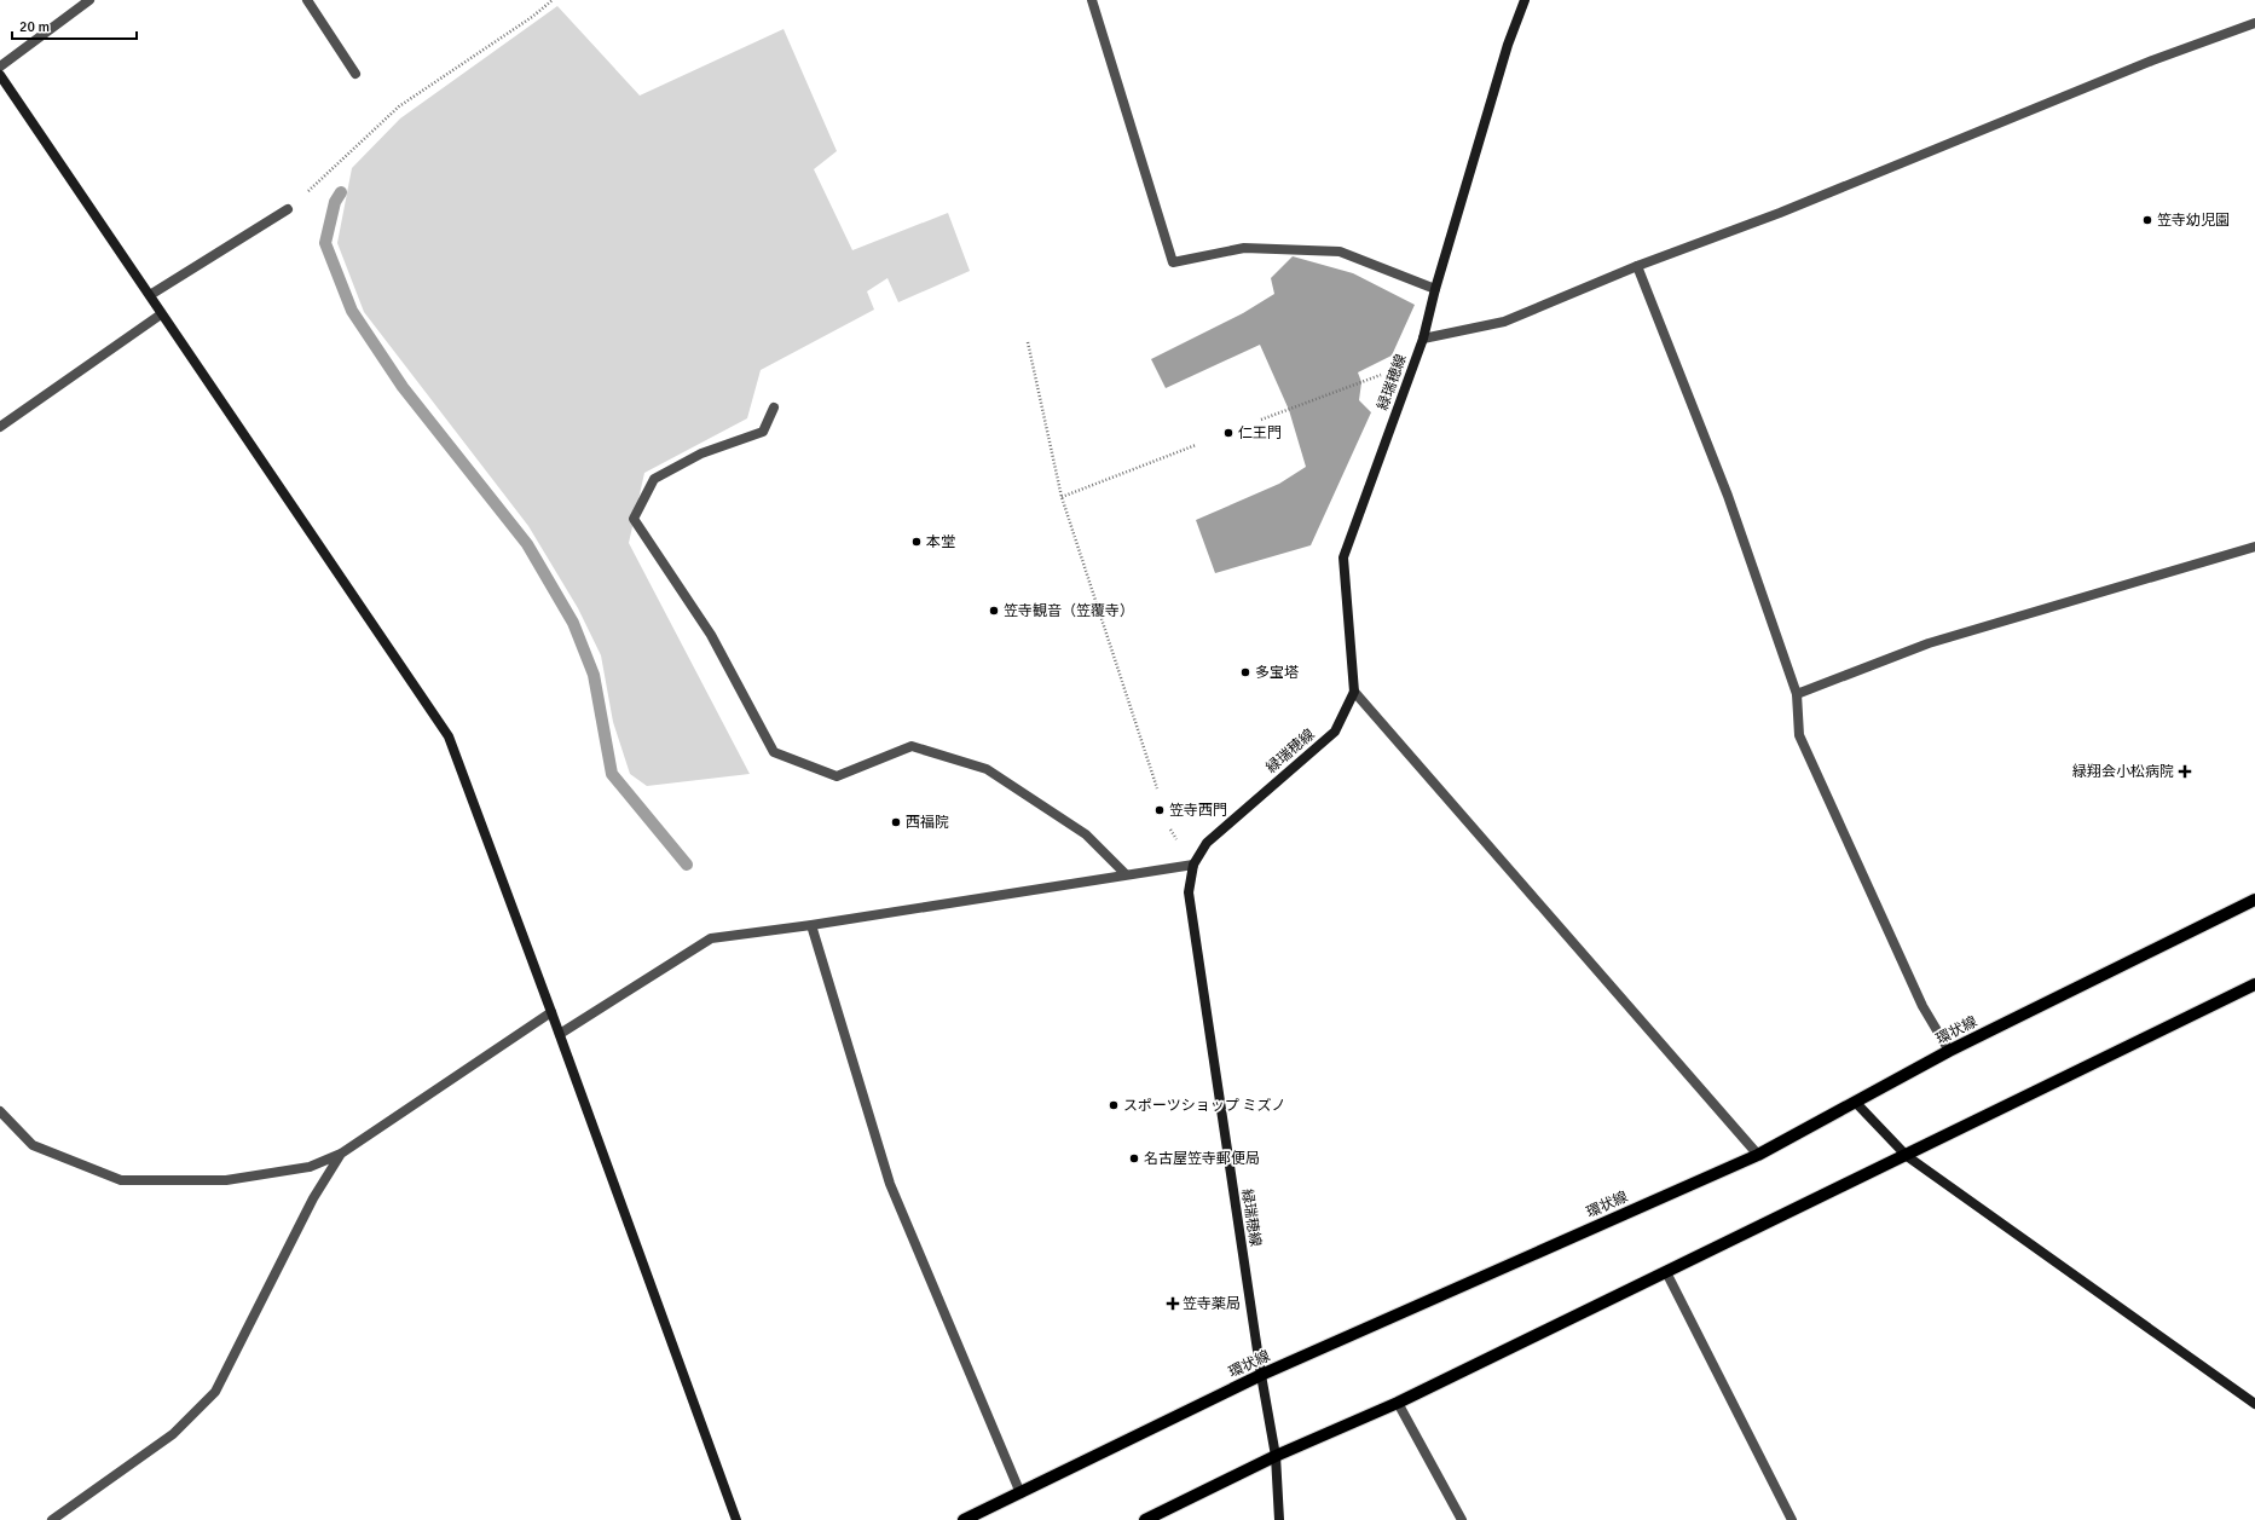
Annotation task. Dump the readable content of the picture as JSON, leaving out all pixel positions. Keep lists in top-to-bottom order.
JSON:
{
  "streets": {
    "main road": ["環状線"],
    "street": ["緑瑞穂線"]
  },
  "crossings": [
    ["緑瑞穂線", "環状線"]
  ],
  "places": {
    "other": [
      "笠寺幼児園",
      "仁王門",
      "本堂",
      "笠寺観音（笠覆寺）",
      "多宝塔",
      "笠寺西門",
      "西福院",
      "スポーツショップ ミズノ",
      "名古屋笠寺郵便局"
    ],
    "health": ["緑翔会小松病院", "笠寺薬局"]
  },
  "scale_bar": "20 m"
}
